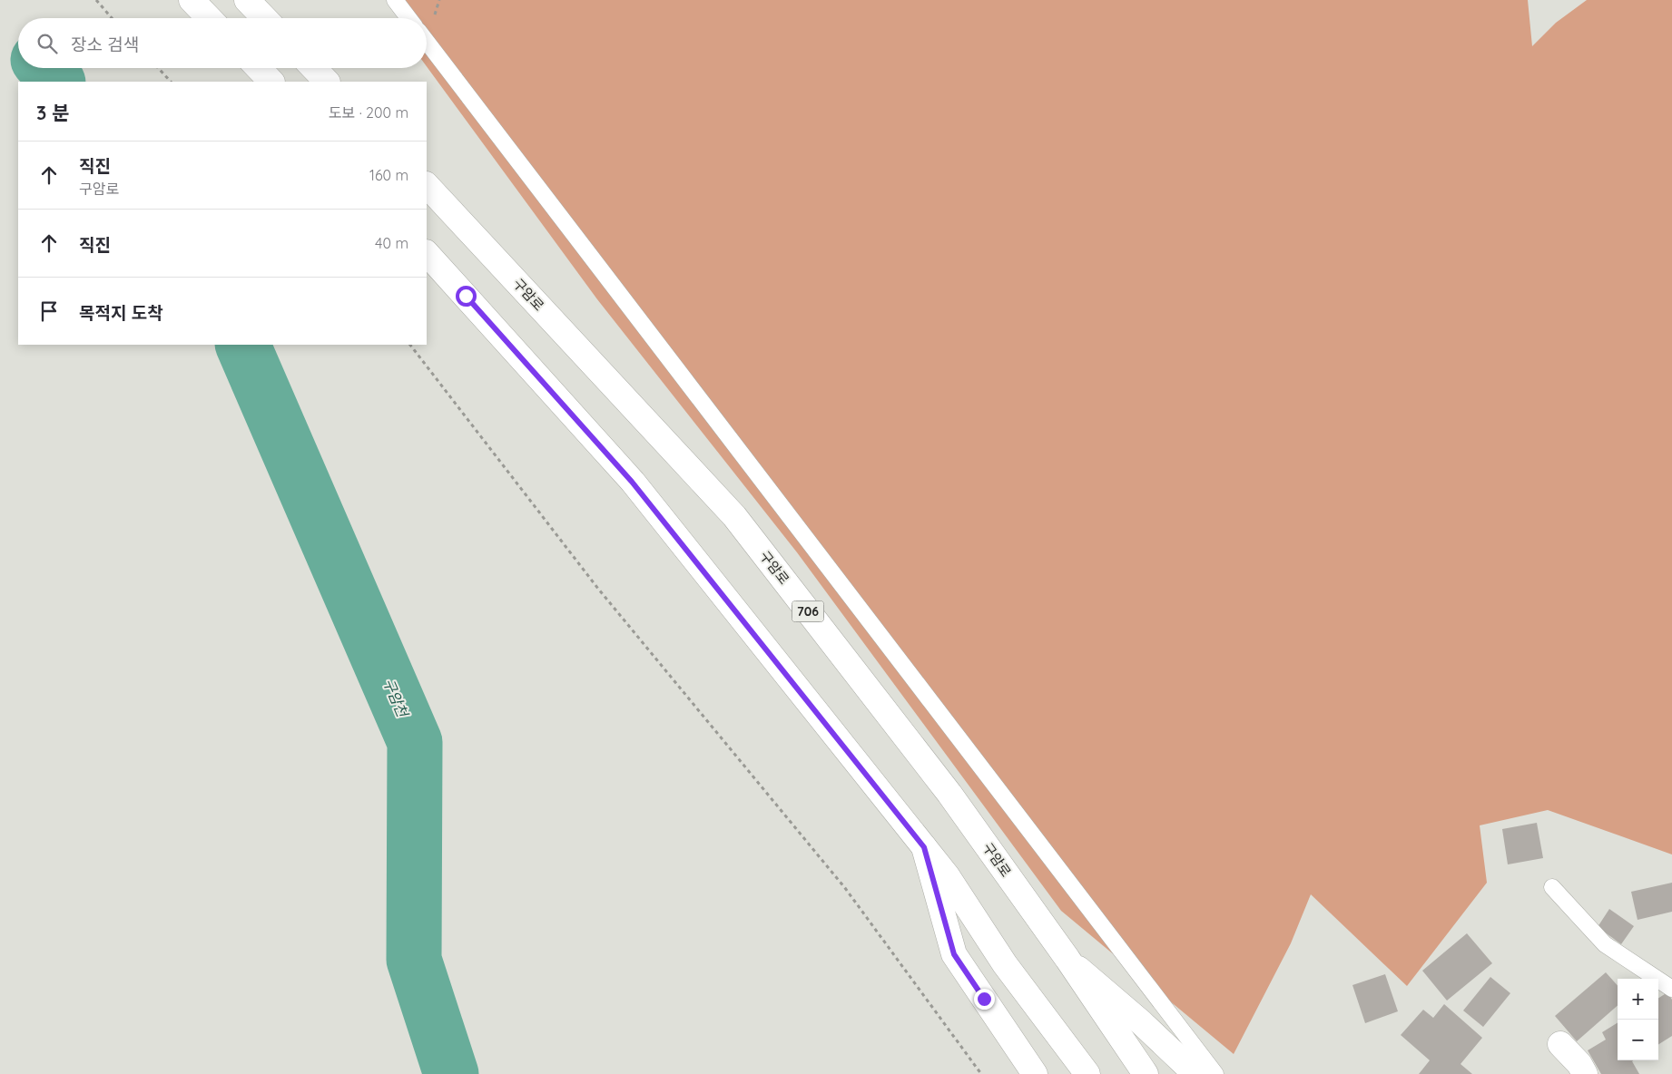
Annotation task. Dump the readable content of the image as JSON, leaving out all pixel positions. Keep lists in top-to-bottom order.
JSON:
{
  "streets": {
    "main road": ["구암로", "706"]
  },
  "water": ["구암천"],
  "page": {
    "search": "장소 검색",
    "heading": ["3 분", "도보 · 200 m"],
    "list": [
      ["직진", "구암로", "160 m"],
      ["직진", "40 m"],
      "목적지 도착"
    ],
    "map_buttons": ["+", "−"]
  }
}
